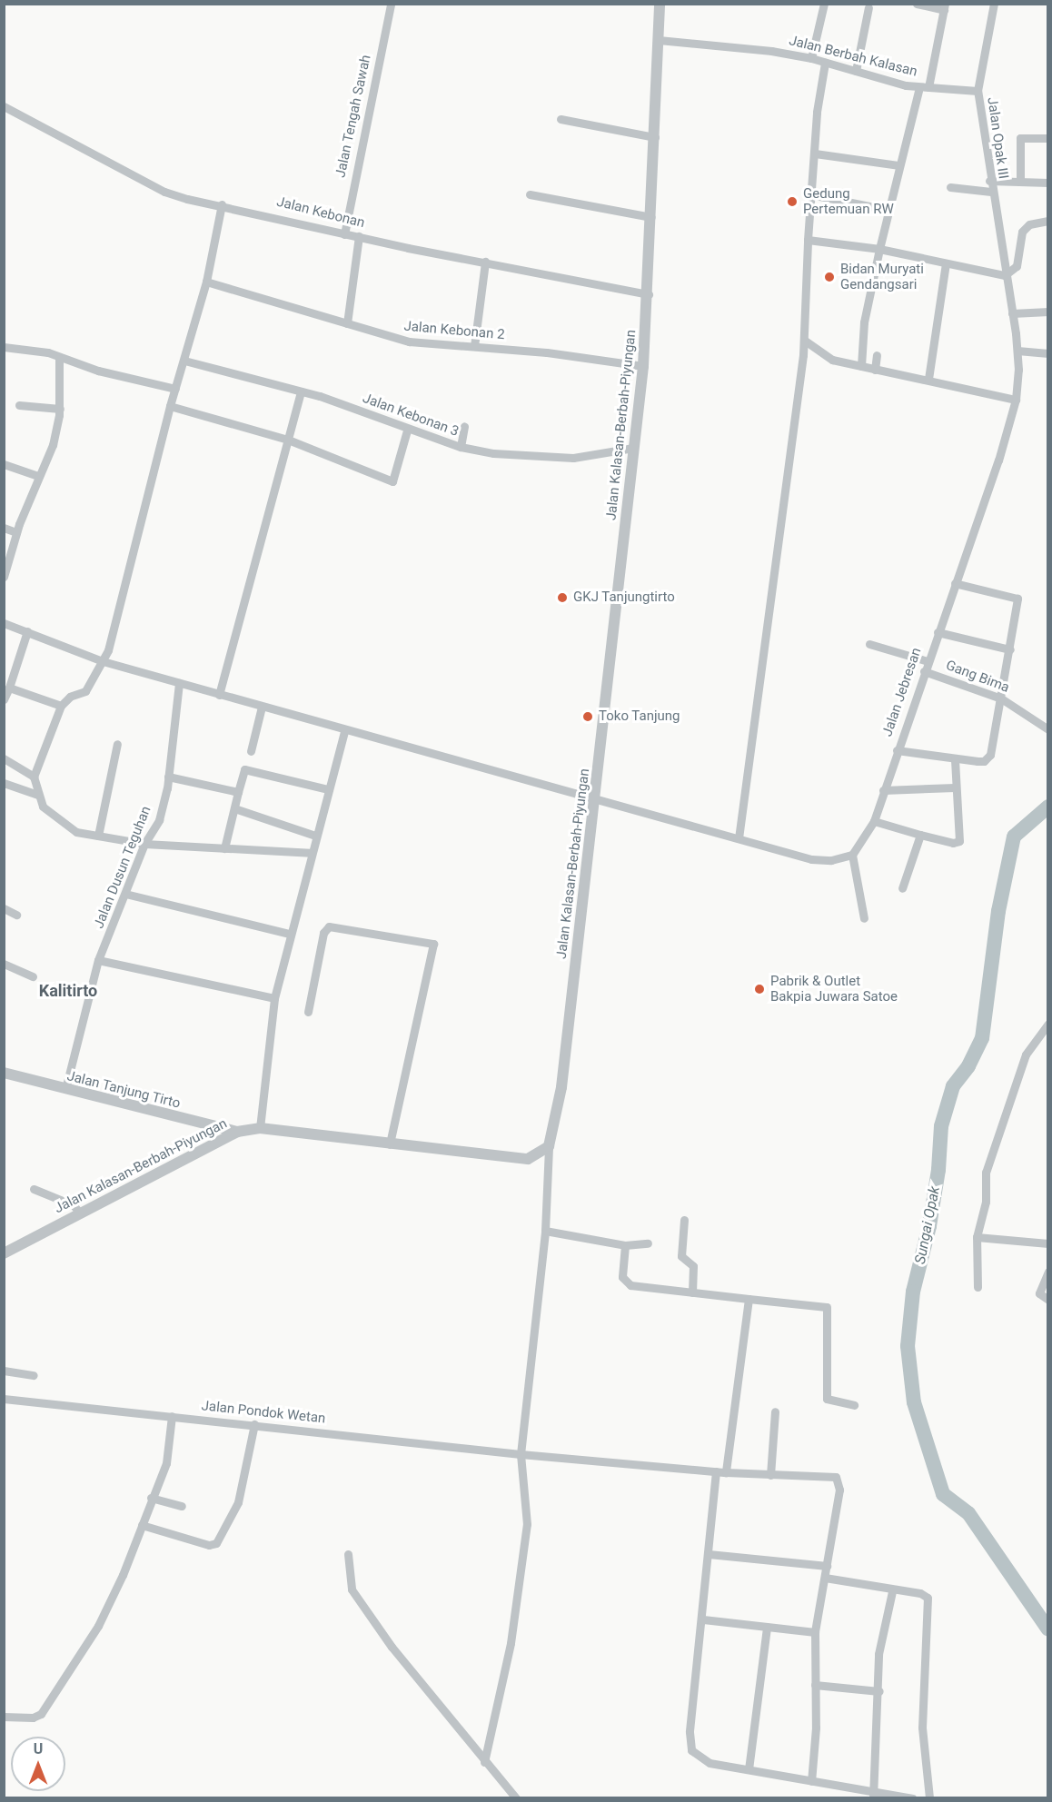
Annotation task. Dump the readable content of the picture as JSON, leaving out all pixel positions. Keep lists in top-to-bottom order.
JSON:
{
  "streets": {
    "street": [
      "Jalan Berbah Kalasan",
      "Jalan Tengah Sawah",
      "Jalan Opak III",
      "Jalan Kebonan",
      "Jalan Kebonan 2",
      "Jalan Kebonan 3",
      "Jalan Kalasan-Berbah-Piyungan",
      "Gang Bima",
      "Jalan Jebresan",
      "Jalan Dusun Teguhan",
      "Jalan Tanjung Tirto",
      "Jalan Pondok Wetan"
    ]
  },
  "crossings": [
    ["Jalan Berbah Kalasan", "Jalan Opak III"],
    ["Jalan Berbah Kalasan", "Jalan Kalasan-Berbah-Piyungan"],
    ["Jalan Tengah Sawah", "Jalan Kebonan"],
    ["Jalan Opak III", "Jalan Jebresan"],
    ["Jalan Kebonan", "Jalan Kalasan-Berbah-Piyungan"],
    ["Jalan Kebonan 2", "Jalan Kalasan-Berbah-Piyungan"],
    ["Jalan Kebonan 3", "Jalan Kalasan-Berbah-Piyungan"],
    ["Jalan Kalasan-Berbah-Piyungan", "Jalan Tanjung Tirto"],
    ["Gang Bima", "Jalan Jebresan"],
    ["Jalan Dusun Teguhan", "Jalan Tanjung Tirto"]
  ],
  "districts": ["Kalitirto"],
  "water": ["Sungai Opak"],
  "places": [
    "Gedung Pertemuan RW",
    "Bidan Muryati Gendangsari",
    "GKJ Tanjungtirto",
    "Toko Tanjung",
    "Pabrik & Outlet Bakpia Juwara Satoe"
  ],
  "north": "top"
}
